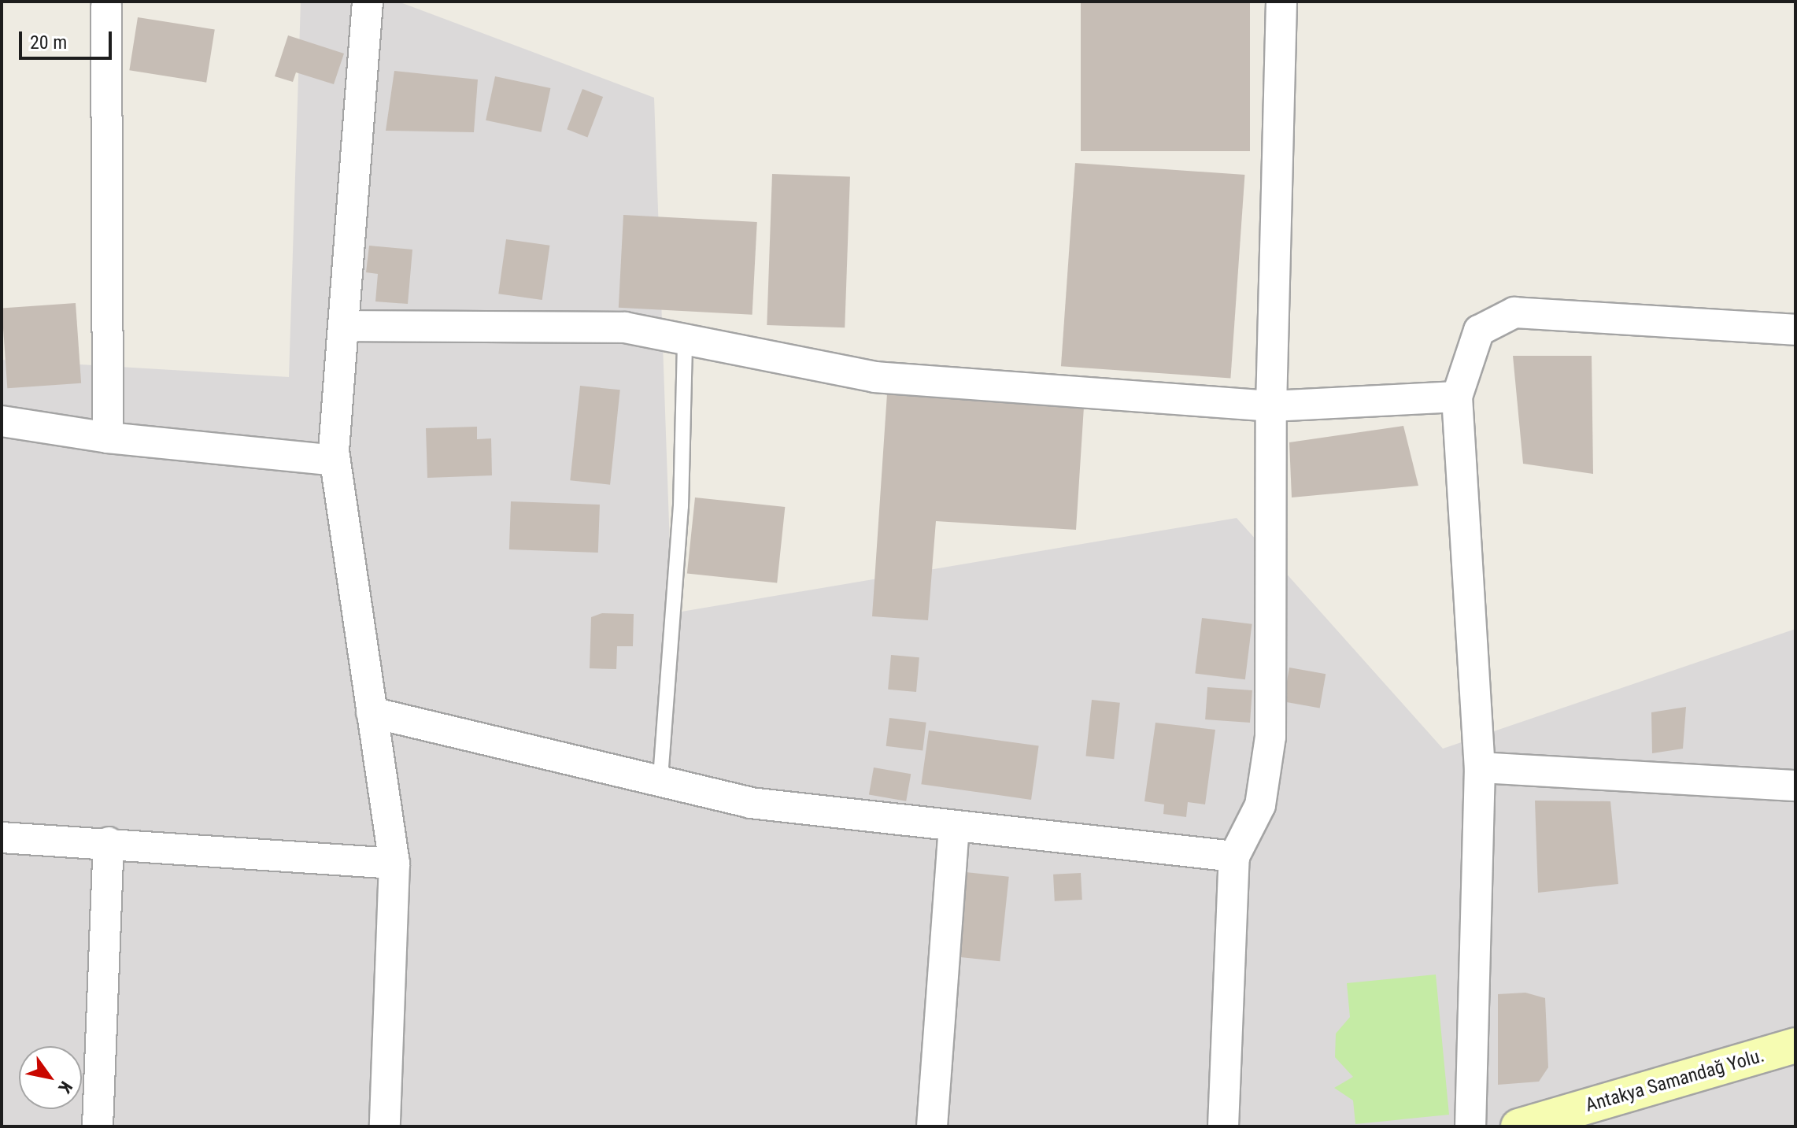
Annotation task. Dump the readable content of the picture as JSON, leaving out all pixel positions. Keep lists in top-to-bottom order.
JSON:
{
  "streets": {
    "street": ["Antakya Samandağ Yolu."]
  },
  "scale_bar": "20 m",
  "north": "bottom right"
}
